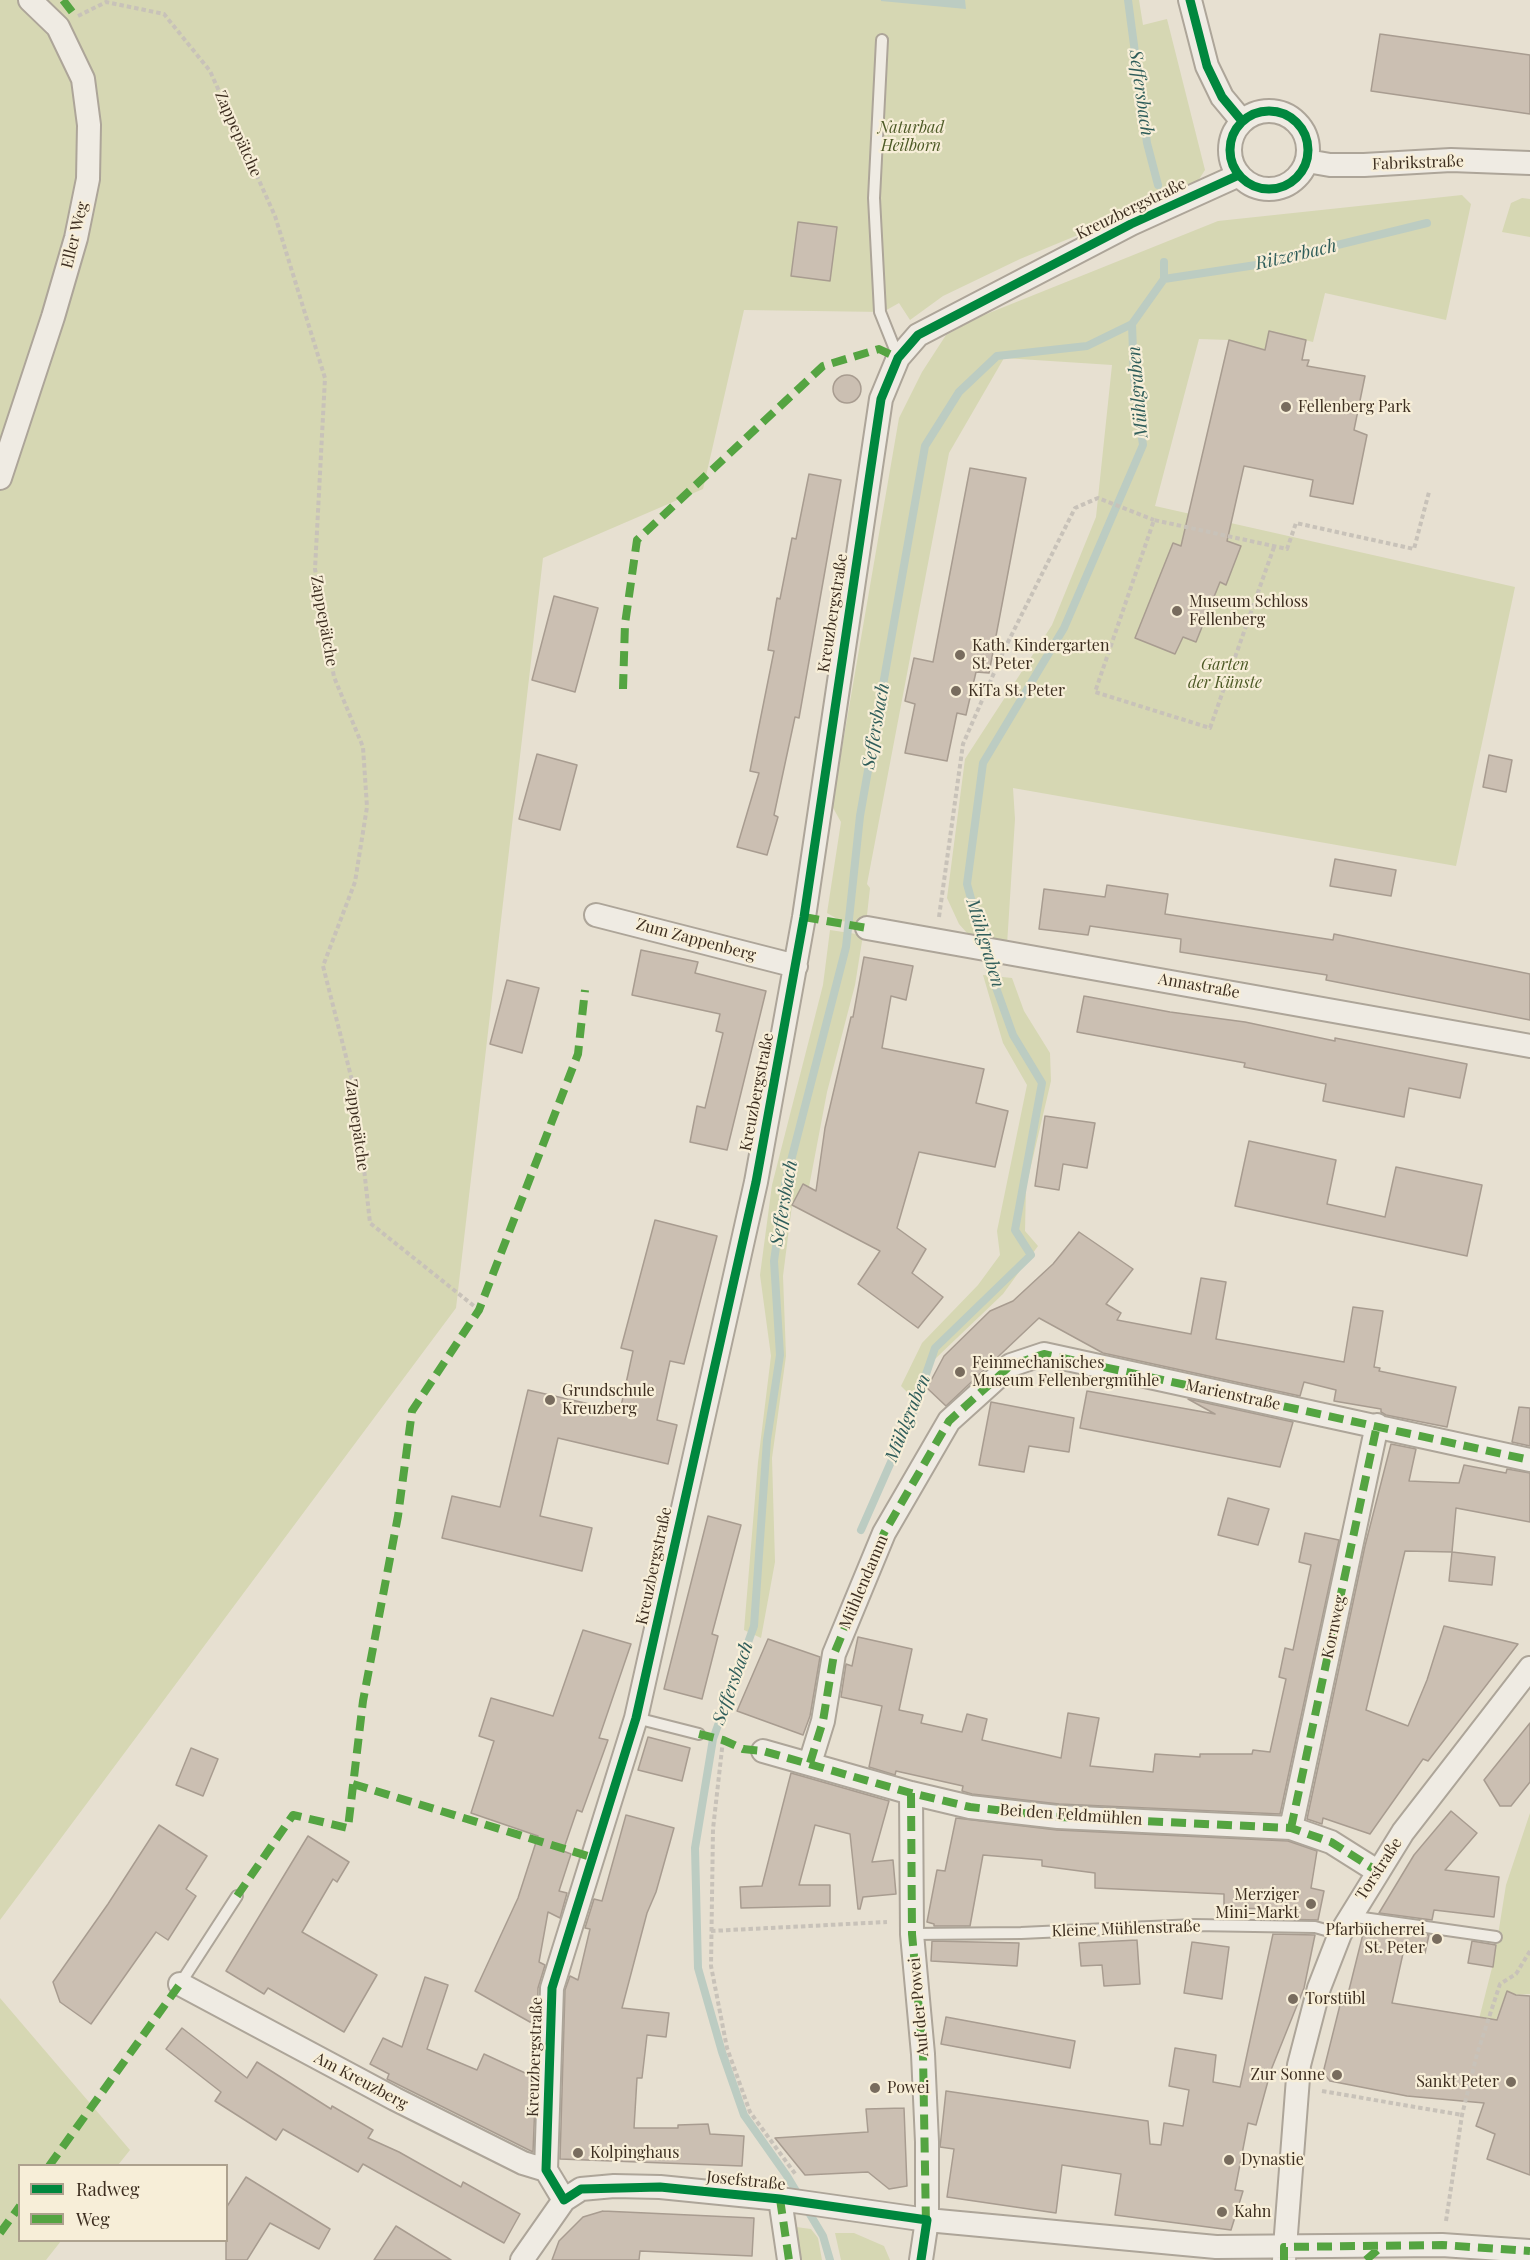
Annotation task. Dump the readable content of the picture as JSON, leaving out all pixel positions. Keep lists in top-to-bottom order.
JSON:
{
  "streets": {
    "street": [
      "Fabrikstraße",
      "Kreuzbergstraße",
      "Eller Weg",
      "Zum Zappenberg",
      "Annastraße",
      "Marienstraße",
      "Mühlendamm",
      "Kornweg",
      "Bei den Feldmühlen",
      "Torstraße",
      "Auf der Powei",
      "Am Kreuzberg",
      "Josefstraße"
    ],
    "lane": ["Kleine Mühlenstraße"],
    "path": ["Zappepätche"]
  },
  "crossings": [
    ["Zappepätche", "Eller Weg"],
    ["Fabrikstraße", "Kreuzbergstraße"],
    ["Kreuzbergstraße", "Zum Zappenberg"],
    ["Kreuzbergstraße", "Am Kreuzberg"],
    ["Marienstraße", "Mühlendamm"],
    ["Marienstraße", "Kornweg"],
    ["Mühlendamm", "Bei den Feldmühlen"],
    ["Kornweg", "Bei den Feldmühlen"],
    ["Bei den Feldmühlen", "Torstraße"],
    ["Bei den Feldmühlen", "Auf der Powei"],
    ["Torstraße", "Kleine Mühlenstraße"],
    ["Torstraße", "Josefstraße"],
    ["Kleine Mühlenstraße", "Auf der Powei"],
    ["Auf der Powei", "Josefstraße"]
  ],
  "water": ["Seffersbach", "Ritzerbach", "Mühlgraben"],
  "parks": ["Naturbad Heilborn", "Garten der Künste"],
  "places": [
    "Fellenberg Park",
    "Museum Schloss Fellenberg",
    "Kath. Kindergarten St. Peter",
    "KiTa St. Peter",
    "Feinmechanisches Museum Fellenbergmühle",
    "Grundschule Kreuzberg",
    "Merziger Mini-Markt",
    "Pfarbücherrei St. Peter",
    "Torstübl",
    "Zur Sonne",
    "Sankt Peter",
    "Powei",
    "Kolpinghaus",
    "Dynastie",
    "Kahn"
  ],
  "legend": ["Radweg", "Weg"]
}
